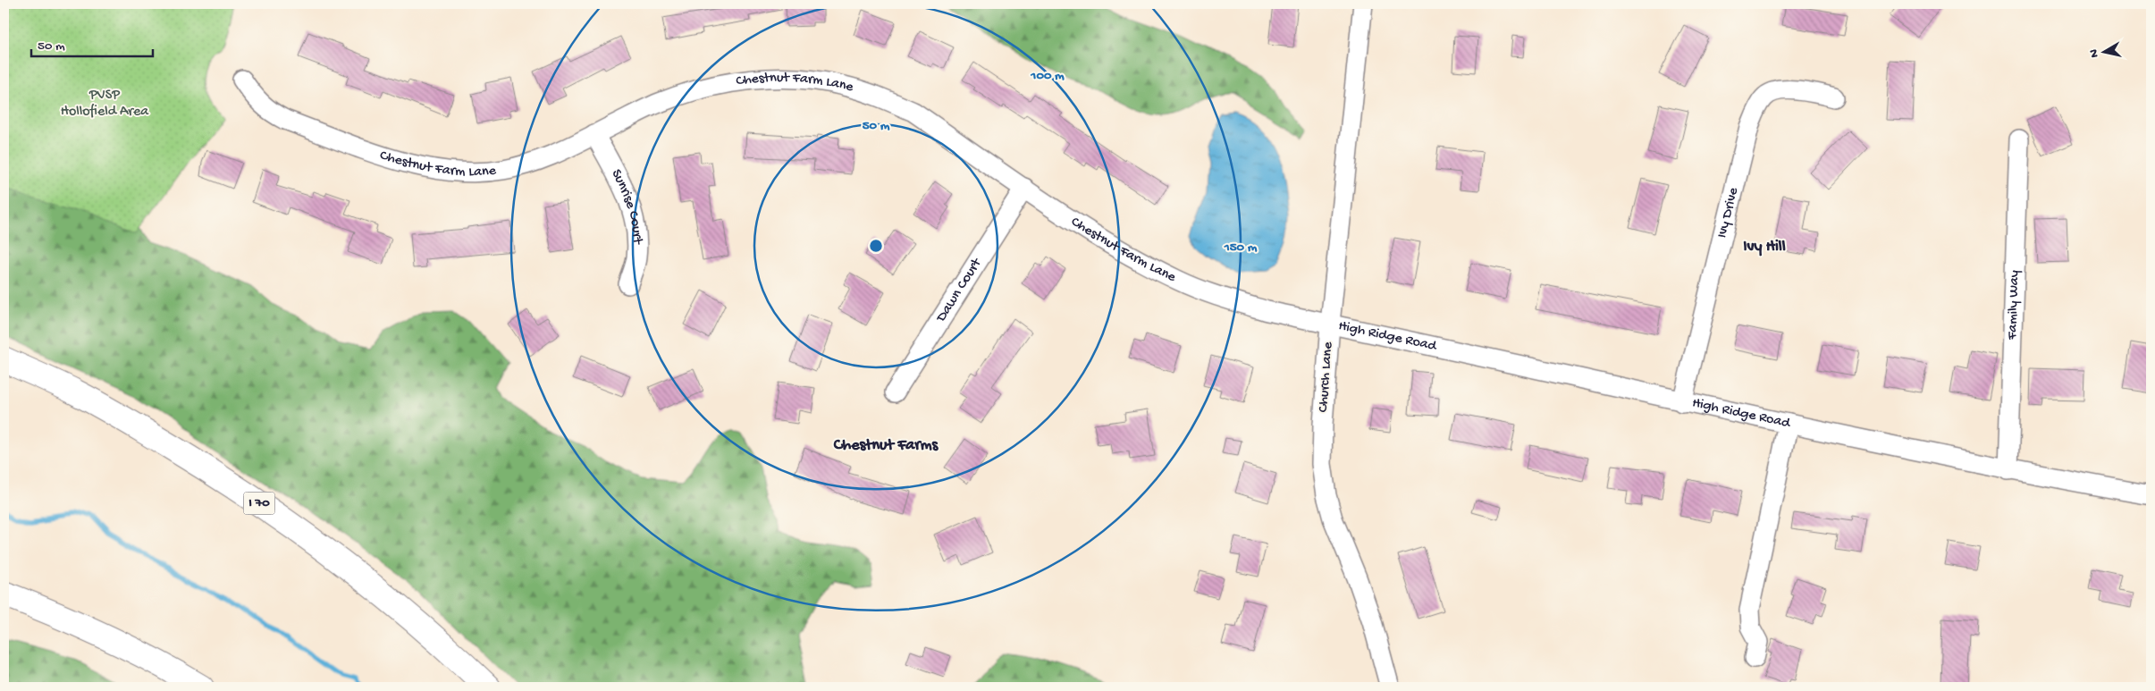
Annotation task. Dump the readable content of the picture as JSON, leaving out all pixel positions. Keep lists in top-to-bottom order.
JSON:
{
  "streets": {
    "highway": ["I 70"],
    "street": [
      "Chestnut Farm Lane",
      "Sunrise Court",
      "Ivy Drive",
      "Dawn Court",
      "Family Way",
      "High Ridge Road",
      "Church Lane"
    ]
  },
  "crossings": [
    ["Chestnut Farm Lane", "Sunrise Court"],
    ["Chestnut Farm Lane", "Dawn Court"],
    ["Chestnut Farm Lane", "High Ridge Road"],
    ["Chestnut Farm Lane", "Church Lane"],
    ["Ivy Drive", "High Ridge Road"],
    ["Family Way", "High Ridge Road"],
    ["High Ridge Road", "Church Lane"]
  ],
  "districts": ["Ivy Hill", "Chestnut Farms"],
  "parks": ["PVSP Hollofield Area"],
  "scale_bar": "50 m",
  "north": "left",
  "rings": ["100 m", "50 m", "150 m"]
}
